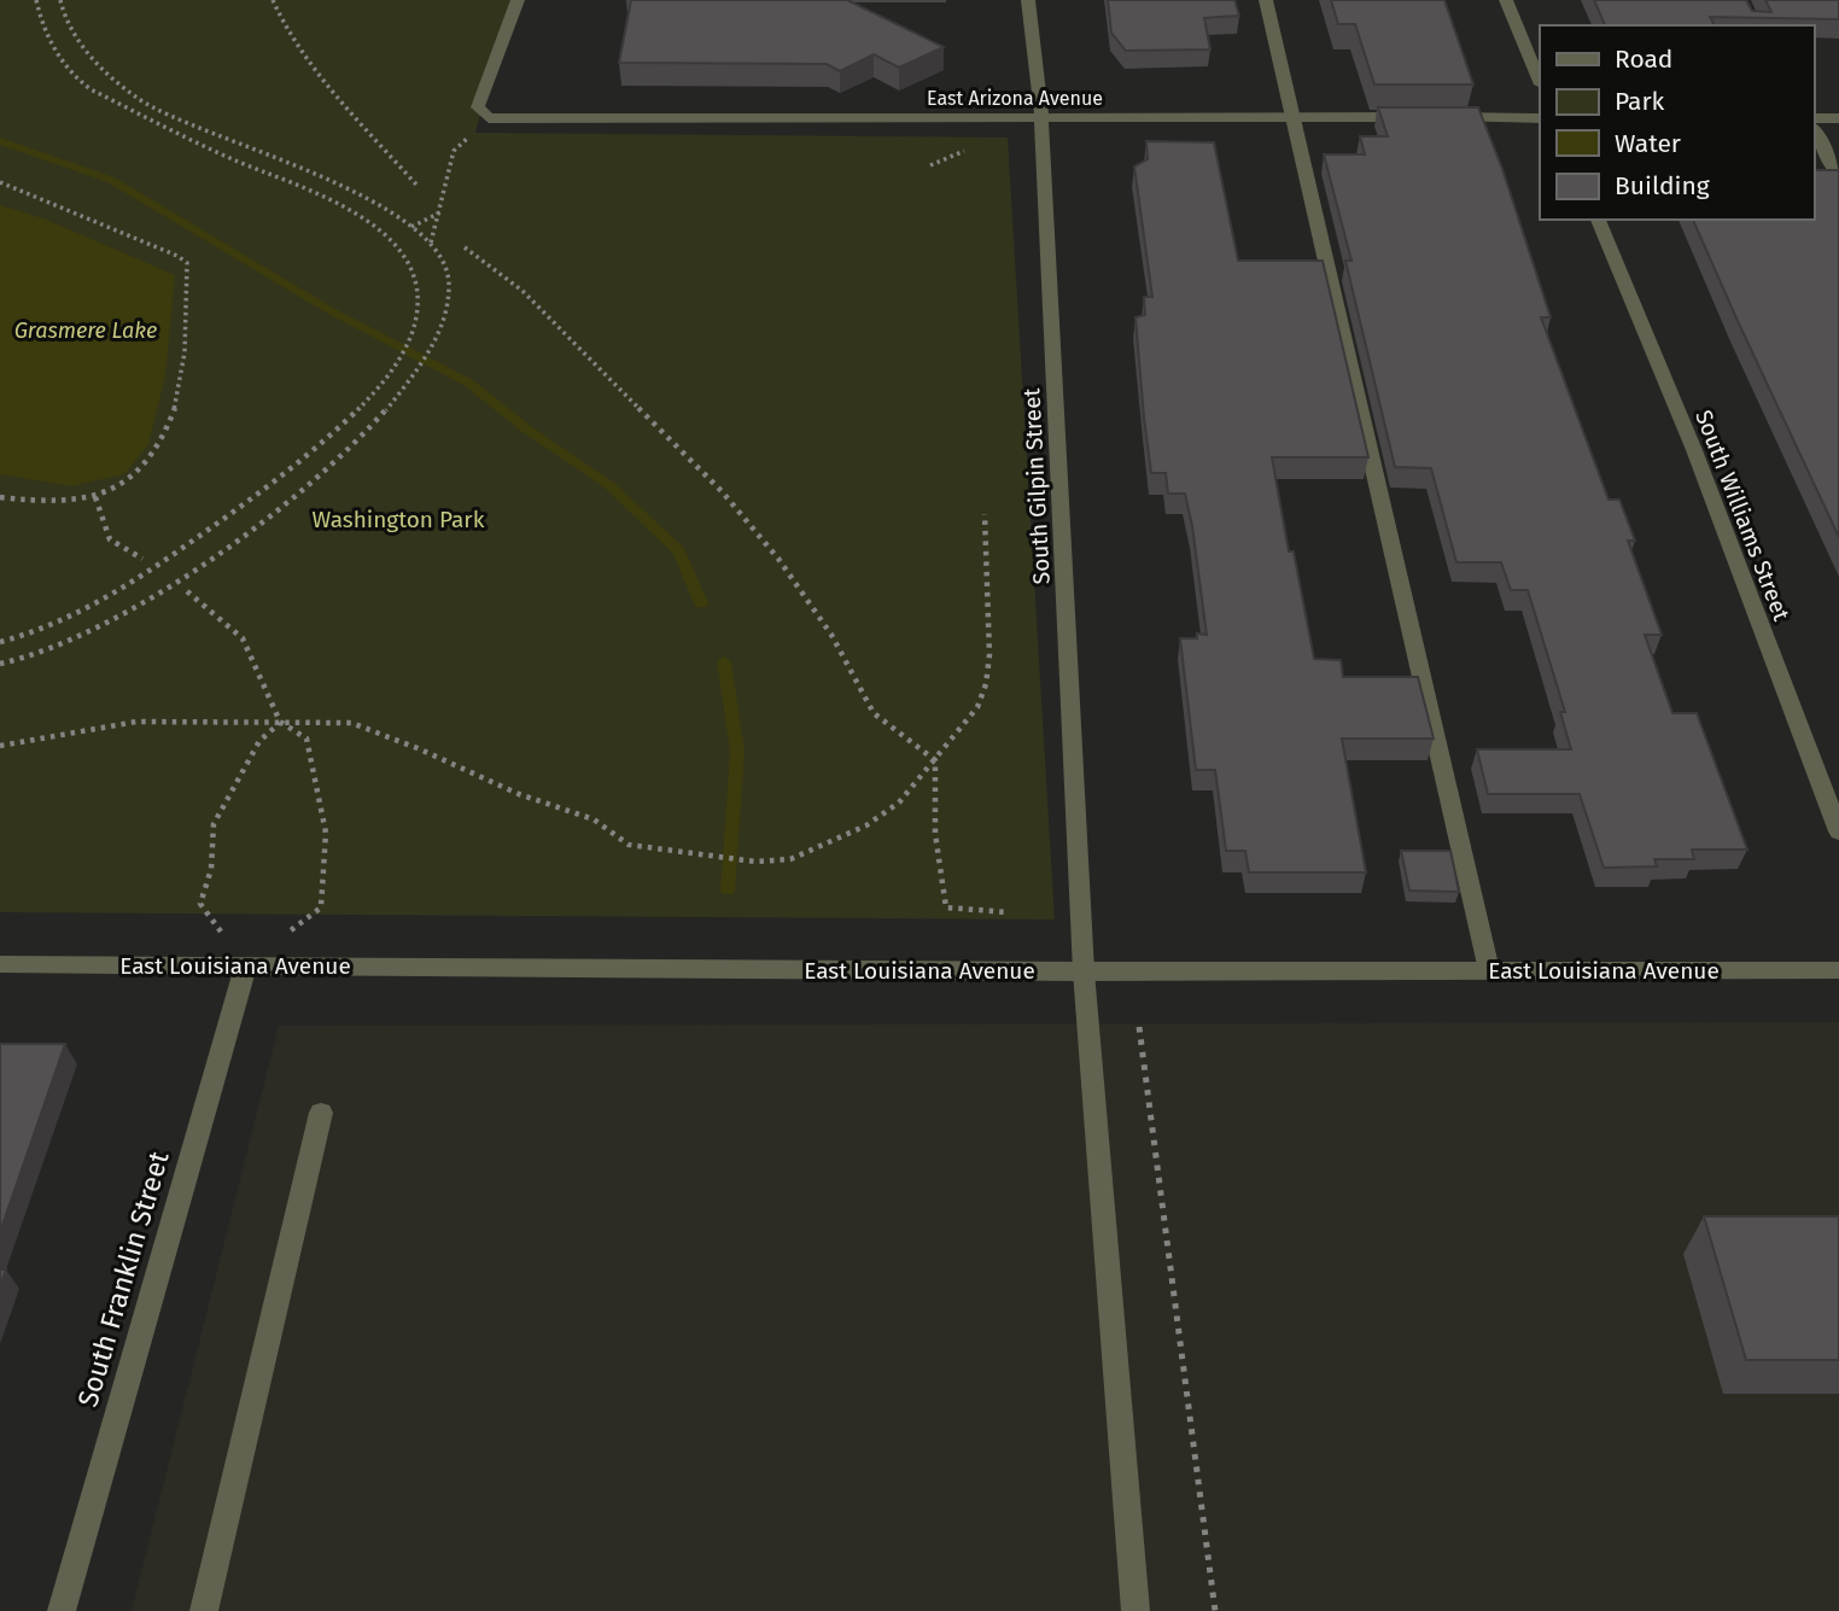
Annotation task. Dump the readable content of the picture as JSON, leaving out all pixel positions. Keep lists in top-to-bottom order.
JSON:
{
  "streets": {
    "street": [
      "East Arizona Avenue",
      "South Gilpin Street",
      "South Williams Street",
      "East Louisiana Avenue",
      "South Franklin Street"
    ]
  },
  "crossings": [
    ["East Arizona Avenue", "South Gilpin Street"],
    ["South Gilpin Street", "East Louisiana Avenue"],
    ["East Louisiana Avenue", "South Franklin Street"]
  ],
  "water": ["Grasmere Lake"],
  "parks": ["Washington Park"],
  "legend": [
    "Road",
    "Park",
    "Water",
    "Building"
  ]
}
